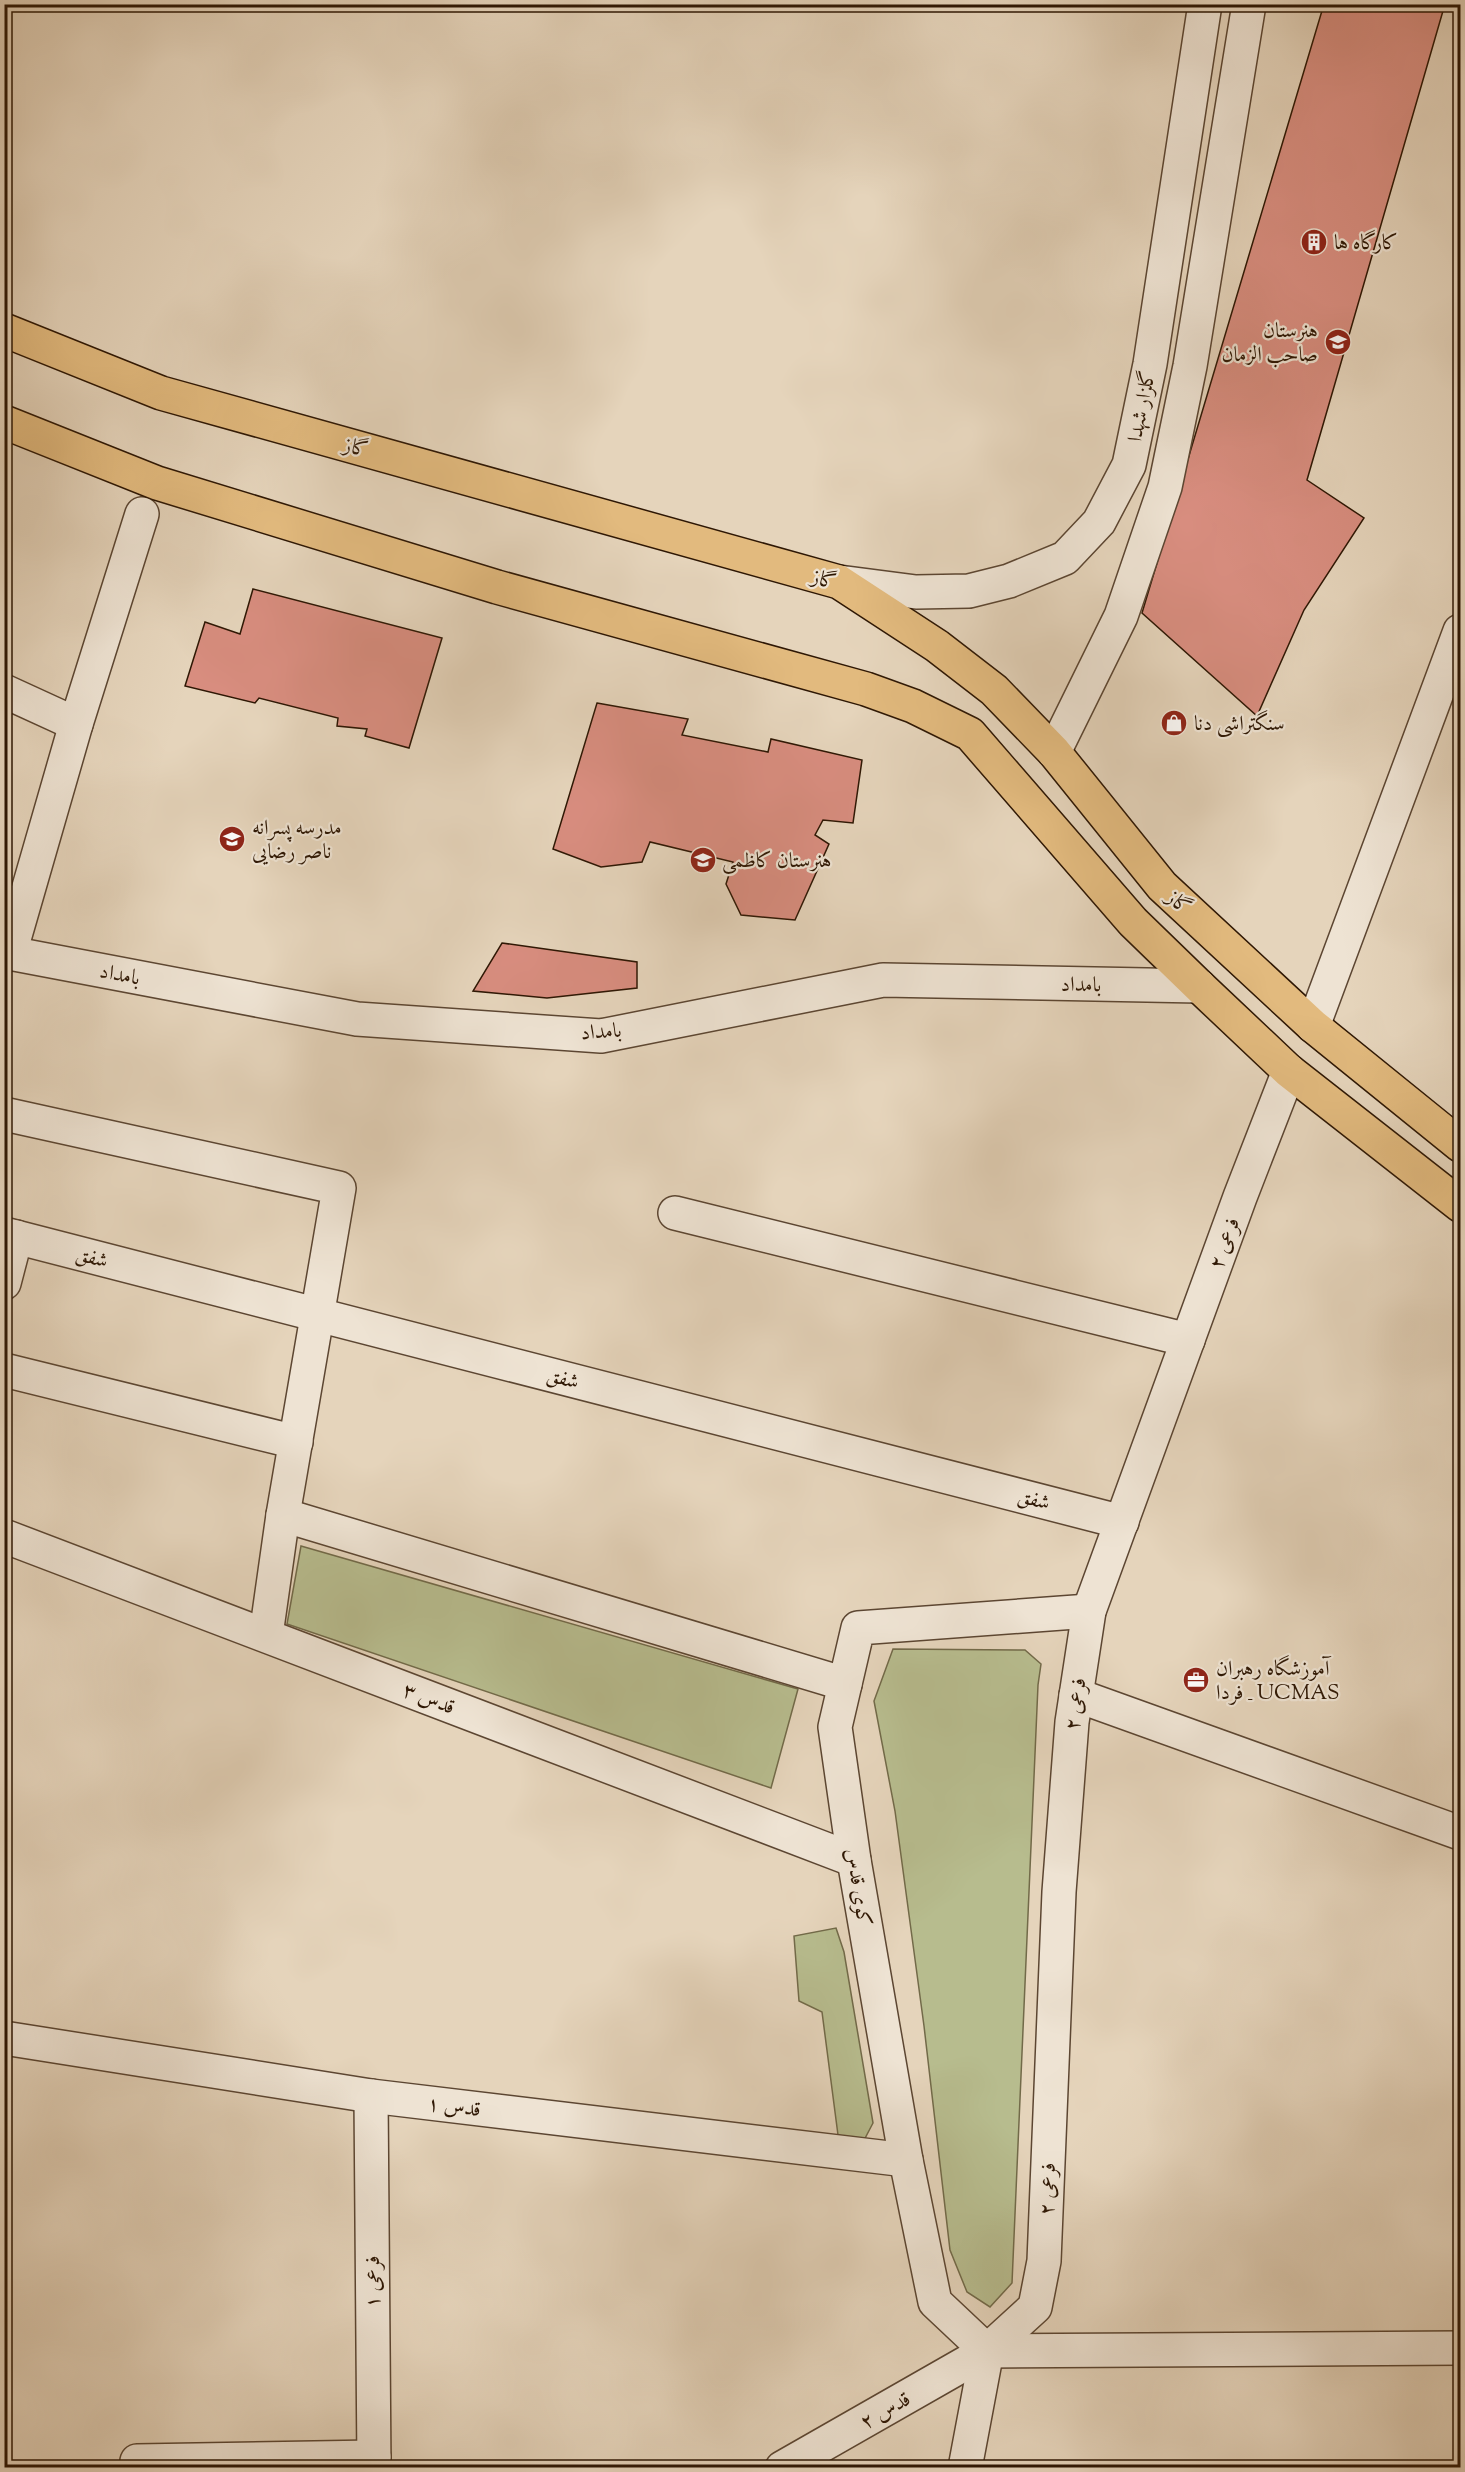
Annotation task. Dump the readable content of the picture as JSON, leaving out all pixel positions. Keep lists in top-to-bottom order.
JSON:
{
  "streets": {
    "main road": ["گاز"],
    "street": [
      "گلزار شهدا",
      "بامداد",
      "فرعی ۲",
      "شفق",
      "قدس ۳",
      "کوی قدس",
      "قدس ۱",
      "فرعی ۱",
      "قدس ۲"
    ]
  },
  "crossings": [
    ["گلزار شهدا", "گاز"],
    ["فرعی ۲", "شفق"],
    ["فرعی ۲", "کوی قدس"],
    ["فرعی ۲", "قدس ۲"],
    ["قدس ۳", "کوی قدس"],
    ["کوی قدس", "قدس ۱"],
    ["کوی قدس", "قدس ۲"],
    ["قدس ۱", "فرعی ۱"]
  ],
  "places": {
    "building": ["کارگاه ها"],
    "school or university": ["هنرستان صاحب الزمان", "مدرسه پسرانه ناصر رضایی", "هنرستان کاظمی"],
    "shop": ["سنگتراشی دنا"],
    "office": ["آموزشگاه رهبران فردا _ UCMAS"]
  }
}
